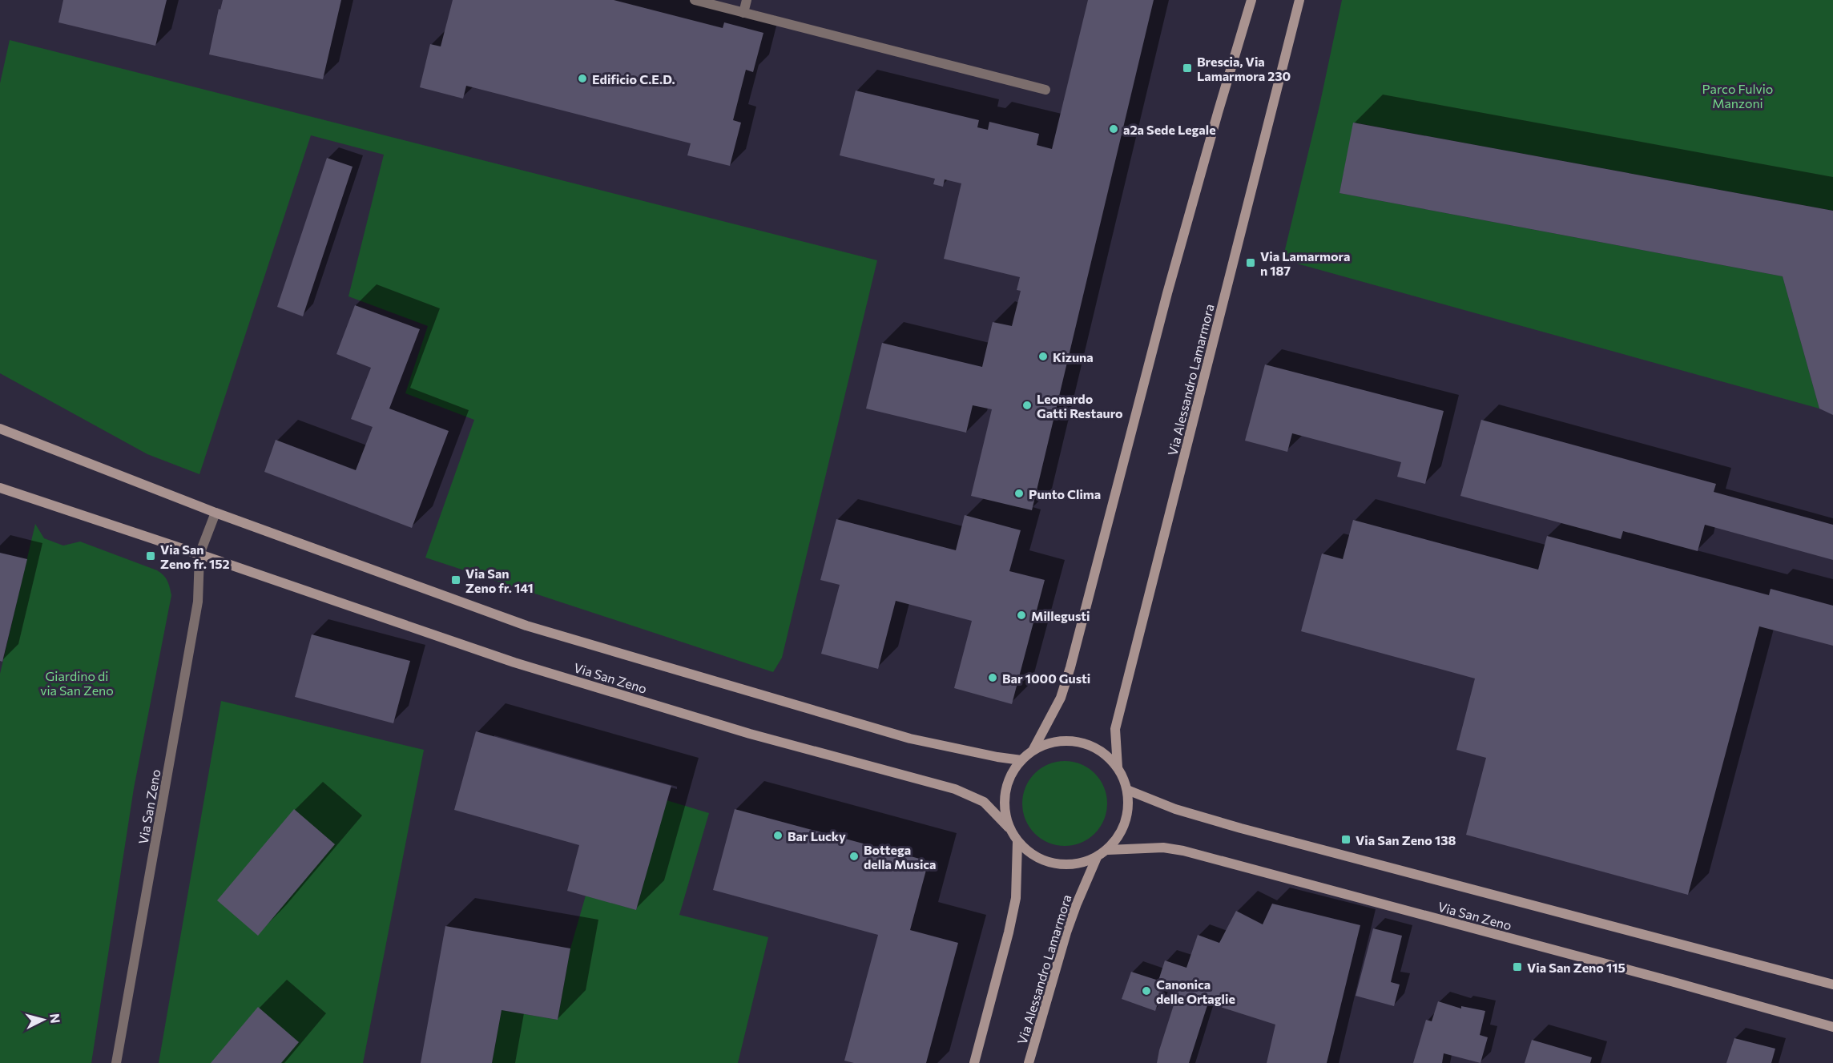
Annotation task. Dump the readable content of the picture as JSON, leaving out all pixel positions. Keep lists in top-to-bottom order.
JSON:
{
  "streets": {
    "street": ["Via Alessandro Lamarmora", "Via San Zeno"]
  },
  "crossings": [
    ["Via Alessandro Lamarmora", "Via San Zeno"]
  ],
  "parks": ["Parco Fulvio Manzoni", "Giardino di via San Zeno"],
  "places": {
    "transit": [
      "Brescia, Via Lamarmora 230",
      "Via Lamarmora n 187",
      "Via San Zeno fr. 152",
      "Via San Zeno fr. 141",
      "Via San Zeno 138",
      "Via San Zeno 115"
    ],
    "other": [
      "Edificio C.E.D.",
      "a2a Sede Legale",
      "Kizuna",
      "Leonardo Gatti Restauro",
      "Punto Clima",
      "Millegusti",
      "Bar 1000 Gusti",
      "Bar Lucky",
      "Bottega della Musica",
      "Canonica delle Ortaglie"
    ]
  },
  "north": "right"
}
